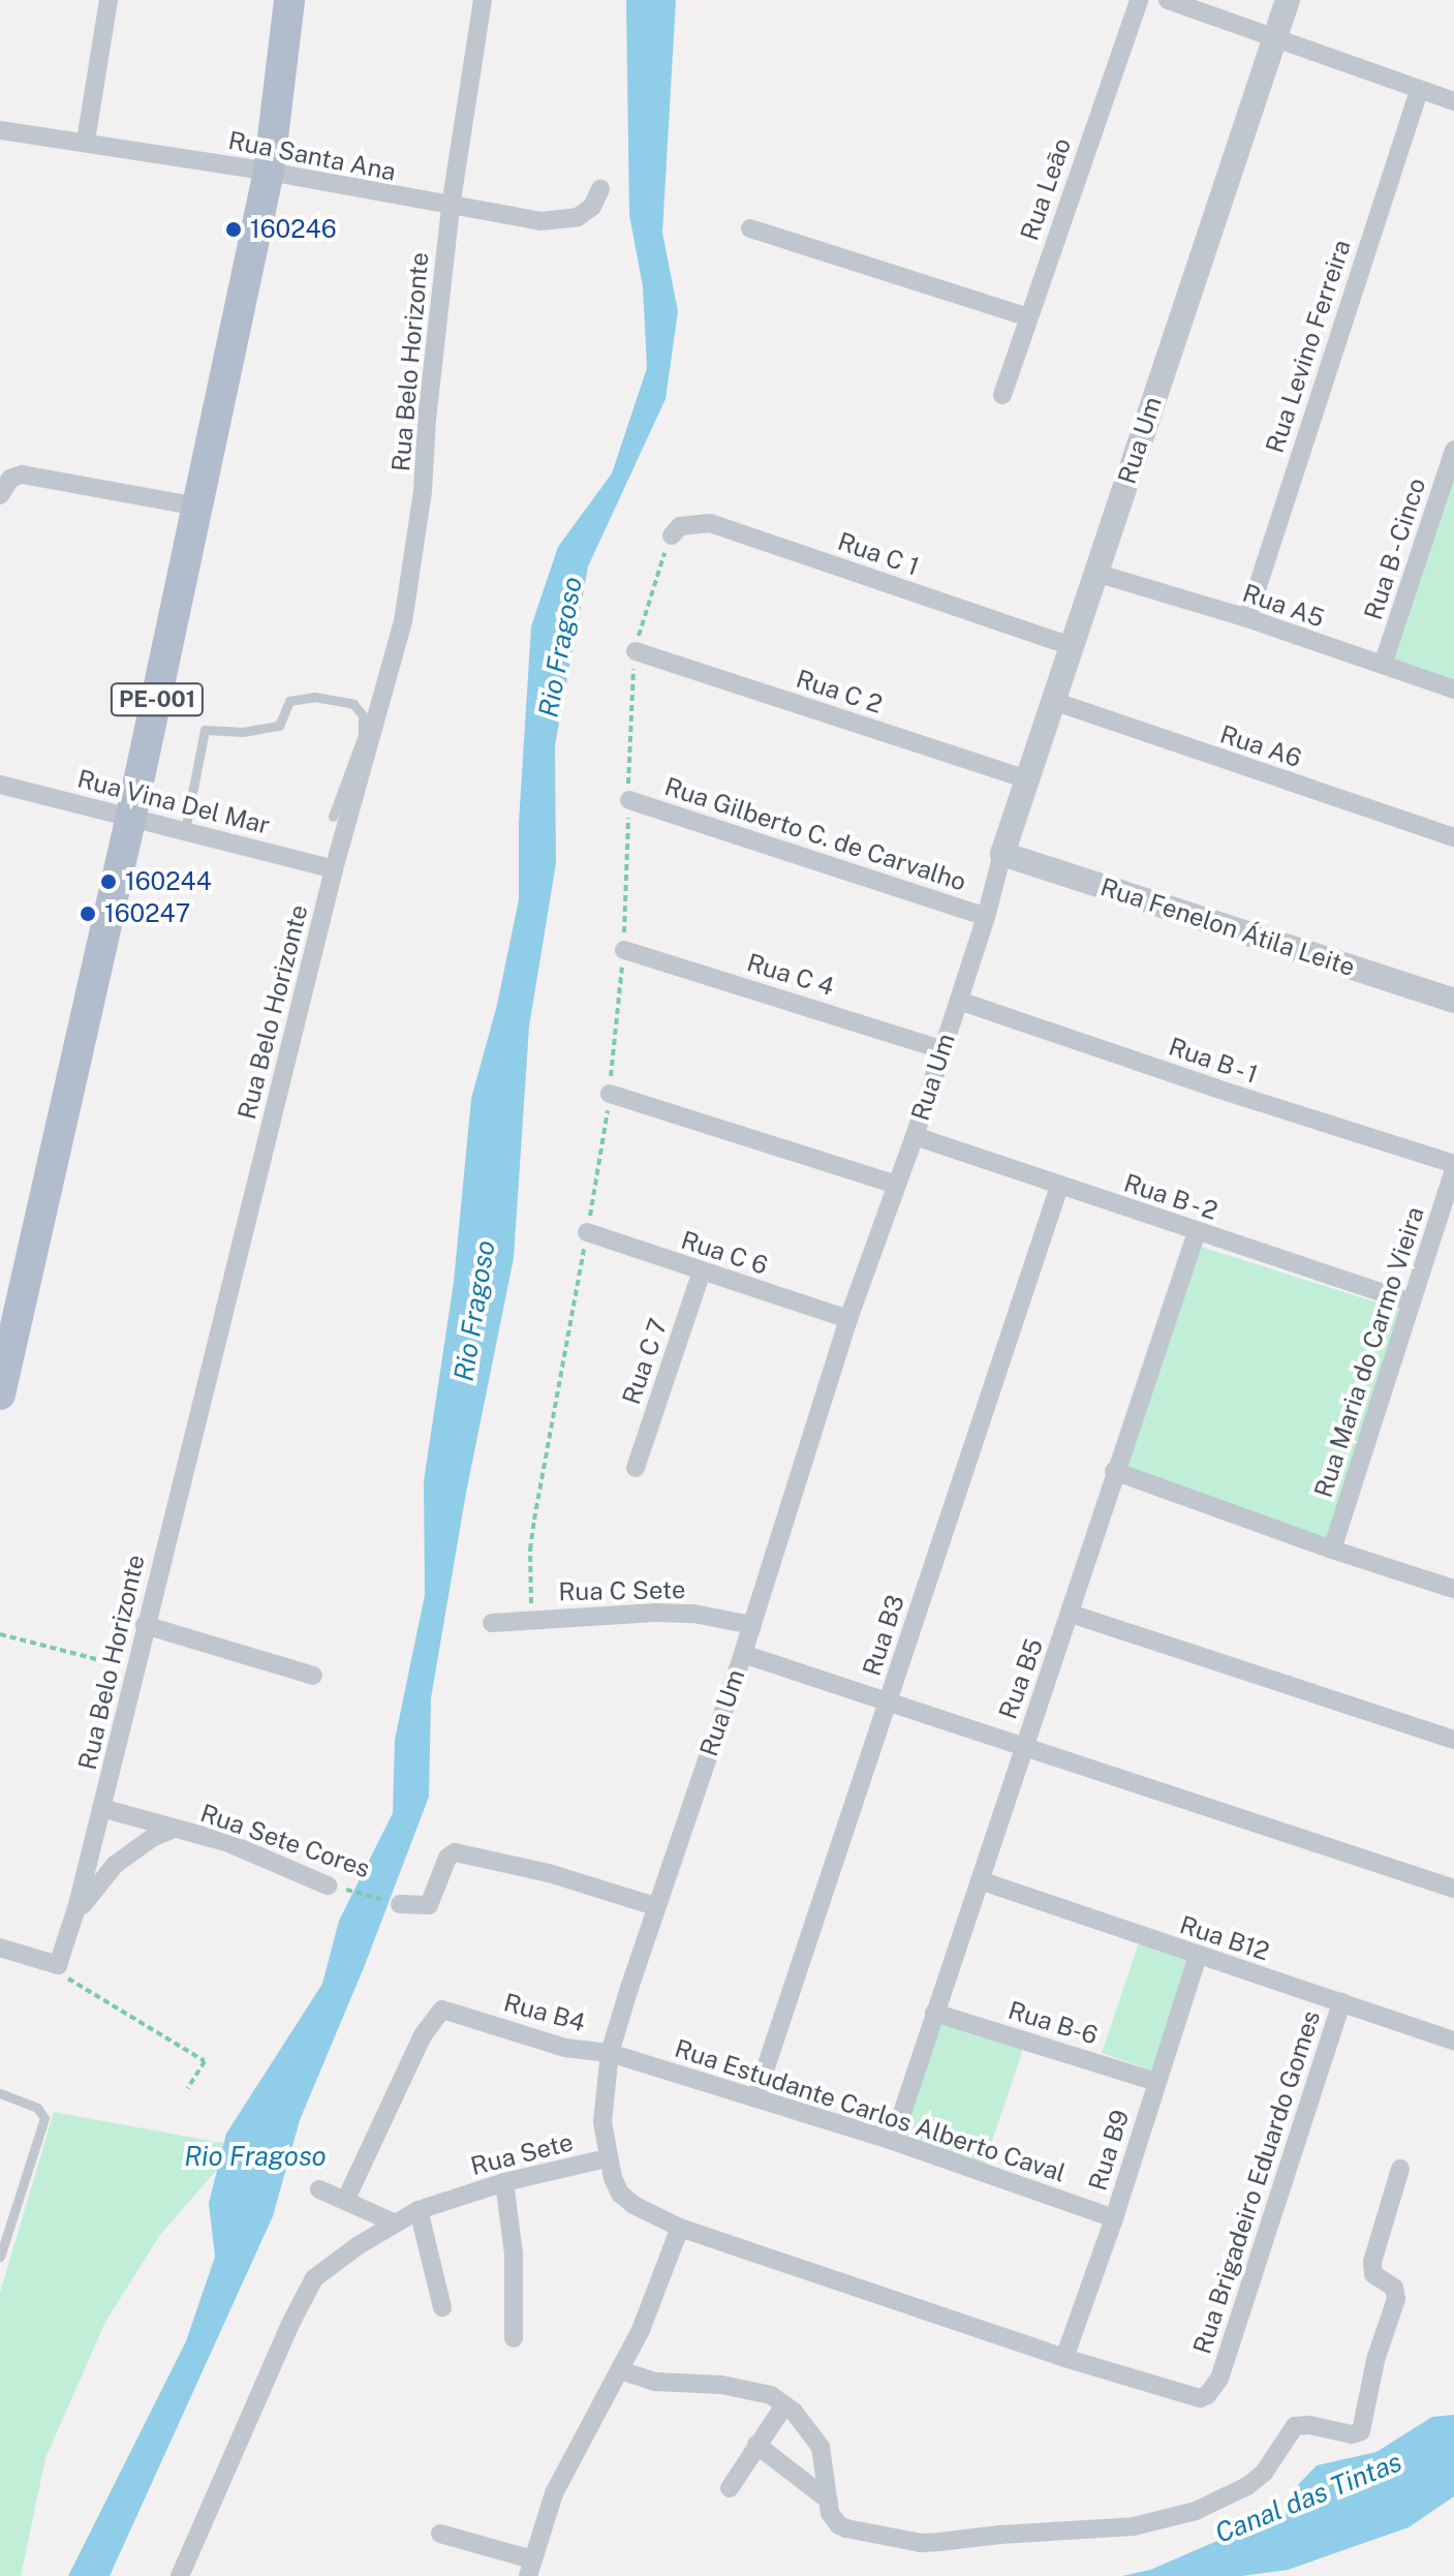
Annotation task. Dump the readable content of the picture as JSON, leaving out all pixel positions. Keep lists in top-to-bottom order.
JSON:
{
  "streets": {
    "main road": ["PE-001"],
    "street": [
      "Rua Santa Ana",
      "Rua Leão",
      "Rua Levino Ferreira",
      "Rua Belo Horizonte",
      "Rua Um",
      "Rua B - Cinco",
      "Rua C 1",
      "Rua A5",
      "Rua C 2",
      "Rua A6",
      "Rua Vina Del Mar",
      "Rua Gilberto C. de Carvalho",
      "Rua Fenelon Átila Leite",
      "Rua C 4",
      "Rua B - 1",
      "Rua B - 2",
      "Rua C 6",
      "Rua Maria do Carmo Vieira",
      "Rua C 7",
      "Rua C Sete",
      "Rua B3",
      "Rua B5",
      "Rua Sete Cores",
      "Rua B12",
      "Rua B4",
      "Rua B-6",
      "Rua Estudante Carlos Alberto Caval",
      "Rua B9",
      "Rua Sete",
      "Rua Brigadeiro Eduardo Gomes"
    ]
  },
  "crossings": [
    ["Rua Santa Ana", "Rua Belo Horizonte"],
    ["Rua Santa Ana", "PE-001"],
    ["Rua Levino Ferreira", "Rua A5"],
    ["Rua Belo Horizonte", "Rua Vina Del Mar"],
    ["Rua Belo Horizonte", "Rua Sete Cores"],
    ["Rua Um", "Rua C 1"],
    ["Rua Um", "Rua A5"],
    ["Rua Um", "Rua C 2"],
    ["Rua Um", "Rua A6"],
    ["Rua Um", "Rua Gilberto C. de Carvalho"],
    ["Rua Um", "Rua Fenelon Átila Leite"],
    ["Rua Um", "Rua C 4"],
    ["Rua Um", "Rua B - 1"],
    ["Rua Um", "Rua B - 2"],
    ["Rua Um", "Rua C 6"],
    ["Rua Um", "Rua C Sete"],
    ["Rua Um", "Rua B4"],
    ["Rua Um", "Rua Estudante Carlos Alberto Caval"],
    ["Rua Um", "Rua Sete"],
    ["Rua B - Cinco", "Rua A5"],
    ["PE-001", "Rua Vina Del Mar"],
    ["Rua B - 1", "Rua Maria do Carmo Vieira"],
    ["Rua B - 2", "Rua Maria do Carmo Vieira"],
    ["Rua B - 2", "Rua B3"],
    ["Rua B - 2", "Rua B5"],
    ["Rua C 6", "Rua C 7"],
    ["Rua B3", "Rua Estudante Carlos Alberto Caval"],
    ["Rua B5", "Rua B12"],
    ["Rua B5", "Rua B-6"],
    ["Rua B5", "Rua Estudante Carlos Alberto Caval"],
    ["Rua B12", "Rua B9"],
    ["Rua B12", "Rua Brigadeiro Eduardo Gomes"],
    ["Rua B4", "Rua Estudante Carlos Alberto Caval"],
    ["Rua B-6", "Rua B9"],
    ["Rua Estudante Carlos Alberto Caval", "Rua B9"],
    ["Rua B9", "Rua Sete"],
    ["Rua Sete", "Rua Brigadeiro Eduardo Gomes"]
  ],
  "water": ["Rio Fragoso", "Canal das Tintas"],
  "places": ["160246", "160244", "160247"]
}
